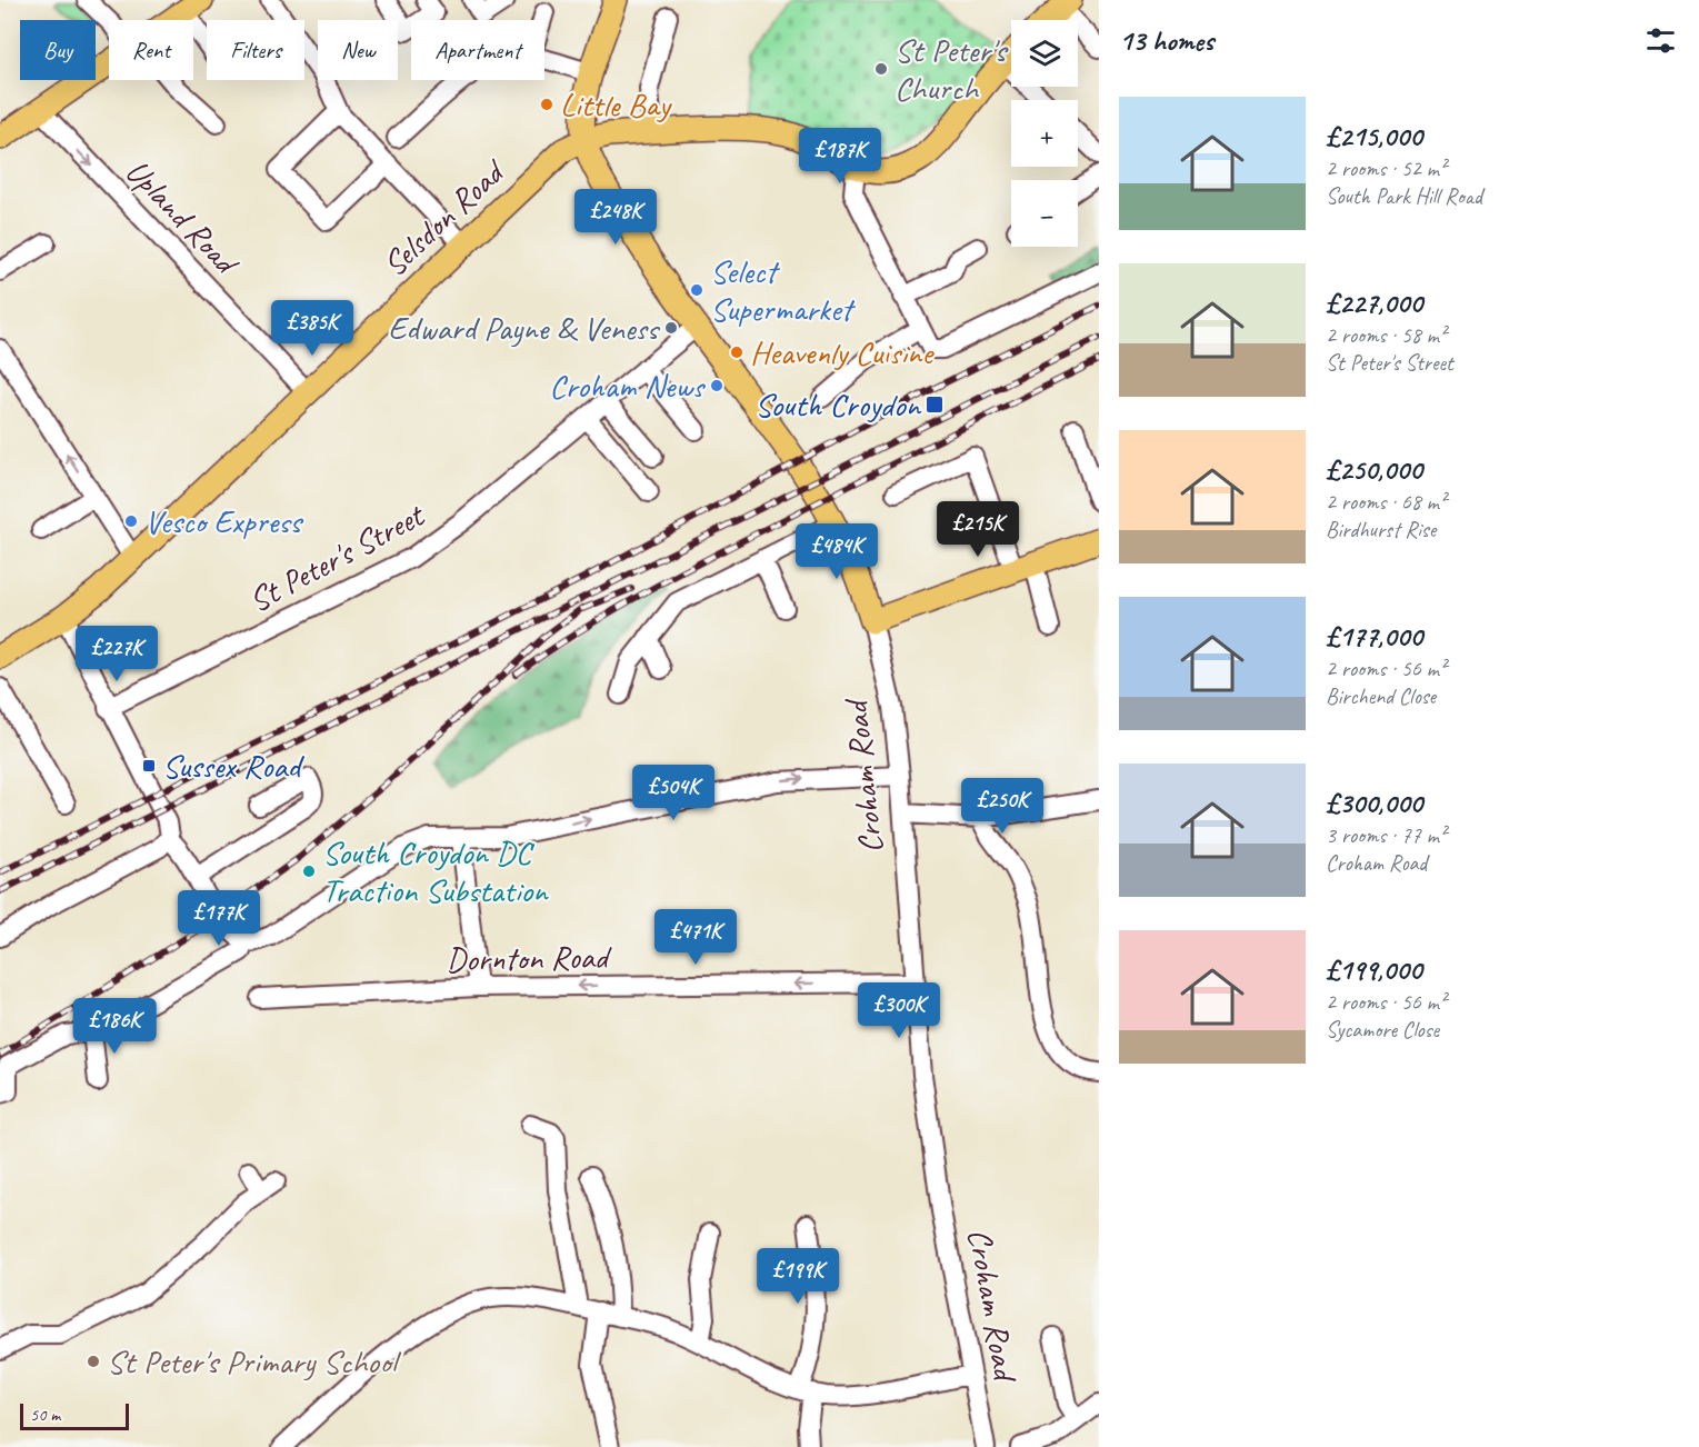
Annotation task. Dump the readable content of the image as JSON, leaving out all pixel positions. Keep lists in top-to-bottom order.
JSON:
{
  "streets": {
    "main road": ["Selsdon Road", "Croham Road"],
    "street": ["Upland Road", "St Peter's Street", "Dornton Road"]
  },
  "crossings": [
    ["Upland Road", "Selsdon Road"],
    ["Selsdon Road", "Croham Road"],
    ["St Peter's Street", "Croham Road"],
    ["Croham Road", "Dornton Road"]
  ],
  "one_way": ["Upland Road", "Dornton Road"],
  "places": {
    "other": [
      "St Peter's Church",
      "Little Bay",
      "Select Supermarket",
      "Edward Payne & Veness",
      "Heavenly Cuisine",
      "Croham News",
      "Vesco Express",
      "South Croydon DC Traction Substation",
      "St Peter's Primary School"
    ],
    "transit": ["South Croydon", "Sussex Road"]
  },
  "scale_bar": "50 m",
  "page": {
    "heading": "13 homes",
    "map_buttons": ["+", "−"],
    "chip": [
      "Buy",
      "Rent",
      "Filters",
      "New",
      "Apartment"
    ],
    "list": [
      {
        "name": "£215,000",
        "note": "2 rooms · 52 m² · South Park Hill Road"
      },
      {
        "name": "£227,000",
        "note": "2 rooms · 58 m² · St Peter's Street"
      },
      {
        "name": "£250,000",
        "note": "2 rooms · 68 m² · Birdhurst Rise"
      },
      {
        "name": "£177,000",
        "note": "2 rooms · 56 m² · Birchend Close"
      },
      {
        "name": "£300,000",
        "note": "3 rooms · 77 m² · Croham Road"
      },
      {
        "name": "£199,000",
        "note": "2 rooms · 56 m² · Sycamore Close"
      }
    ],
    "price": [
      "£187K",
      "£248K",
      "£385K",
      "£215K",
      "£484K",
      "£227K",
      "£504K",
      "£250K",
      "£177K",
      "£471K",
      "£300K",
      "£186K",
      "£199K"
    ],
    "scale": "50 m"
  }
}
